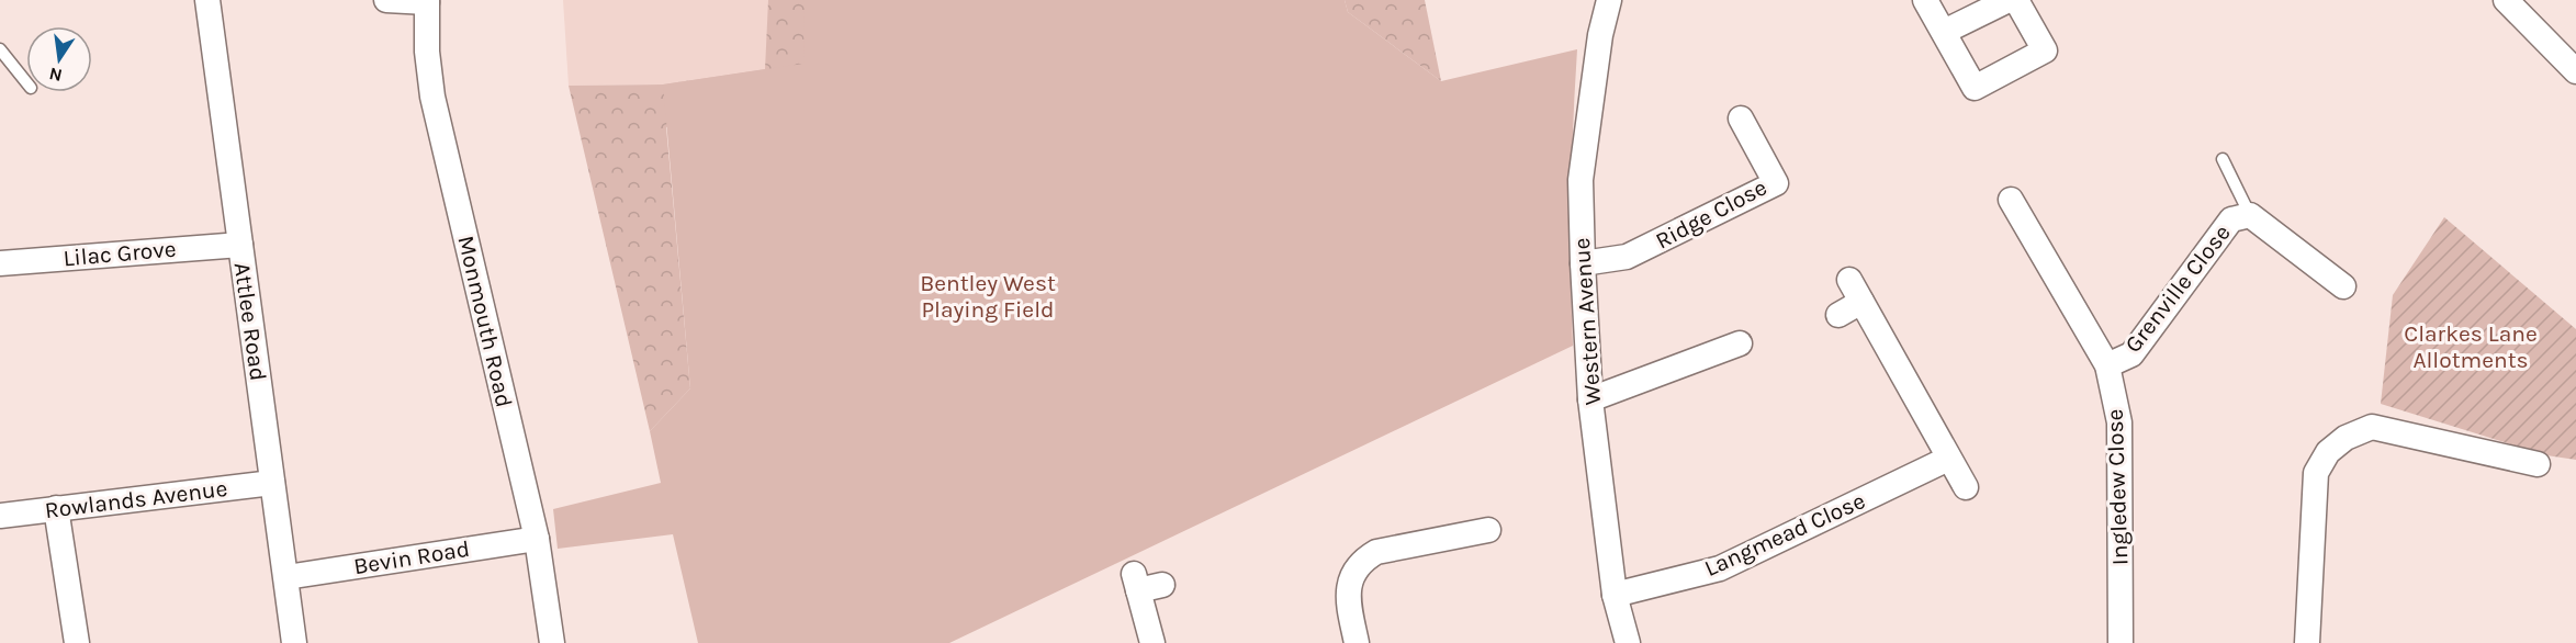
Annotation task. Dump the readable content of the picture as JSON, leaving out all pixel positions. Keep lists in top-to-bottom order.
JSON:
{
  "streets": {
    "street": [
      "Ridge Close",
      "Lilac Grove",
      "Grenville Close",
      "Attlee Road",
      "Monmouth Road",
      "Western Avenue",
      "Ingledew Close",
      "Rowlands Avenue",
      "Langmead Close",
      "Bevin Road"
    ]
  },
  "crossings": [
    ["Ridge Close", "Western Avenue"],
    ["Lilac Grove", "Attlee Road"],
    ["Grenville Close", "Ingledew Close"],
    ["Attlee Road", "Rowlands Avenue"],
    ["Attlee Road", "Bevin Road"],
    ["Monmouth Road", "Bevin Road"],
    ["Western Avenue", "Langmead Close"]
  ],
  "parks": ["Bentley West Playing Field", "Clarkes Lane Allotments"],
  "north": "bottom"
}
